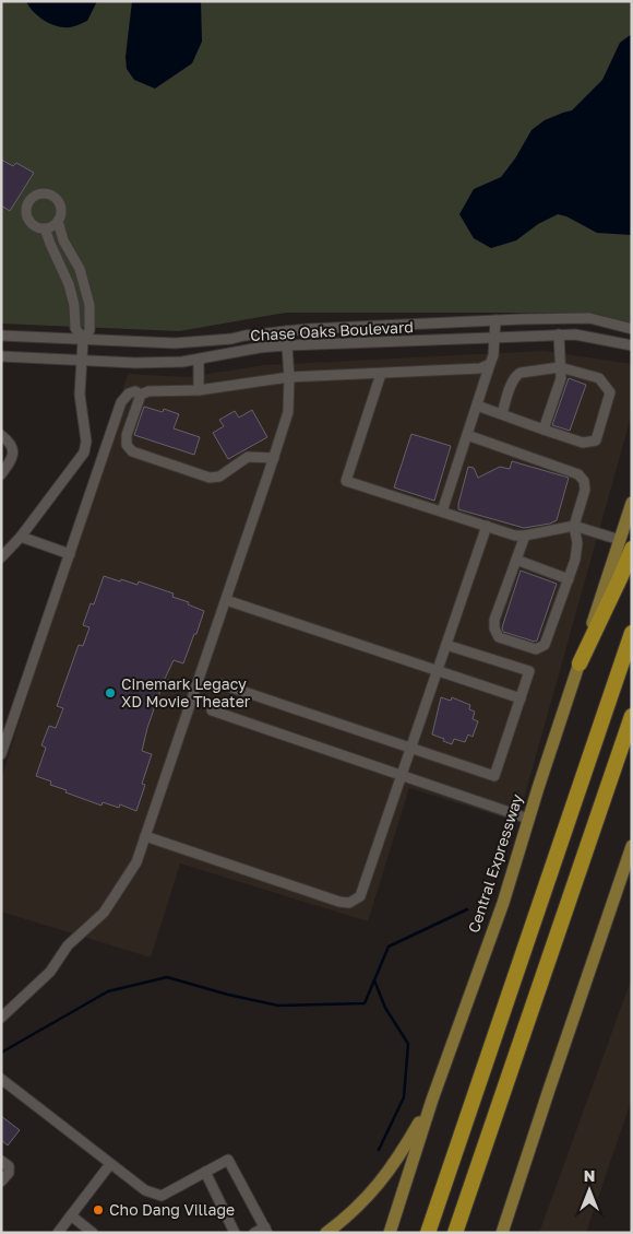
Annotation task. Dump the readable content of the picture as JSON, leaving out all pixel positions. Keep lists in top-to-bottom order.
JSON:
{
  "streets": {
    "main road": ["Central Expressway"],
    "street": ["Chase Oaks Boulevard"]
  },
  "places": ["Cinemark Legacy XD Movie Theater", "Cho Dang Village"],
  "north": "top"
}
